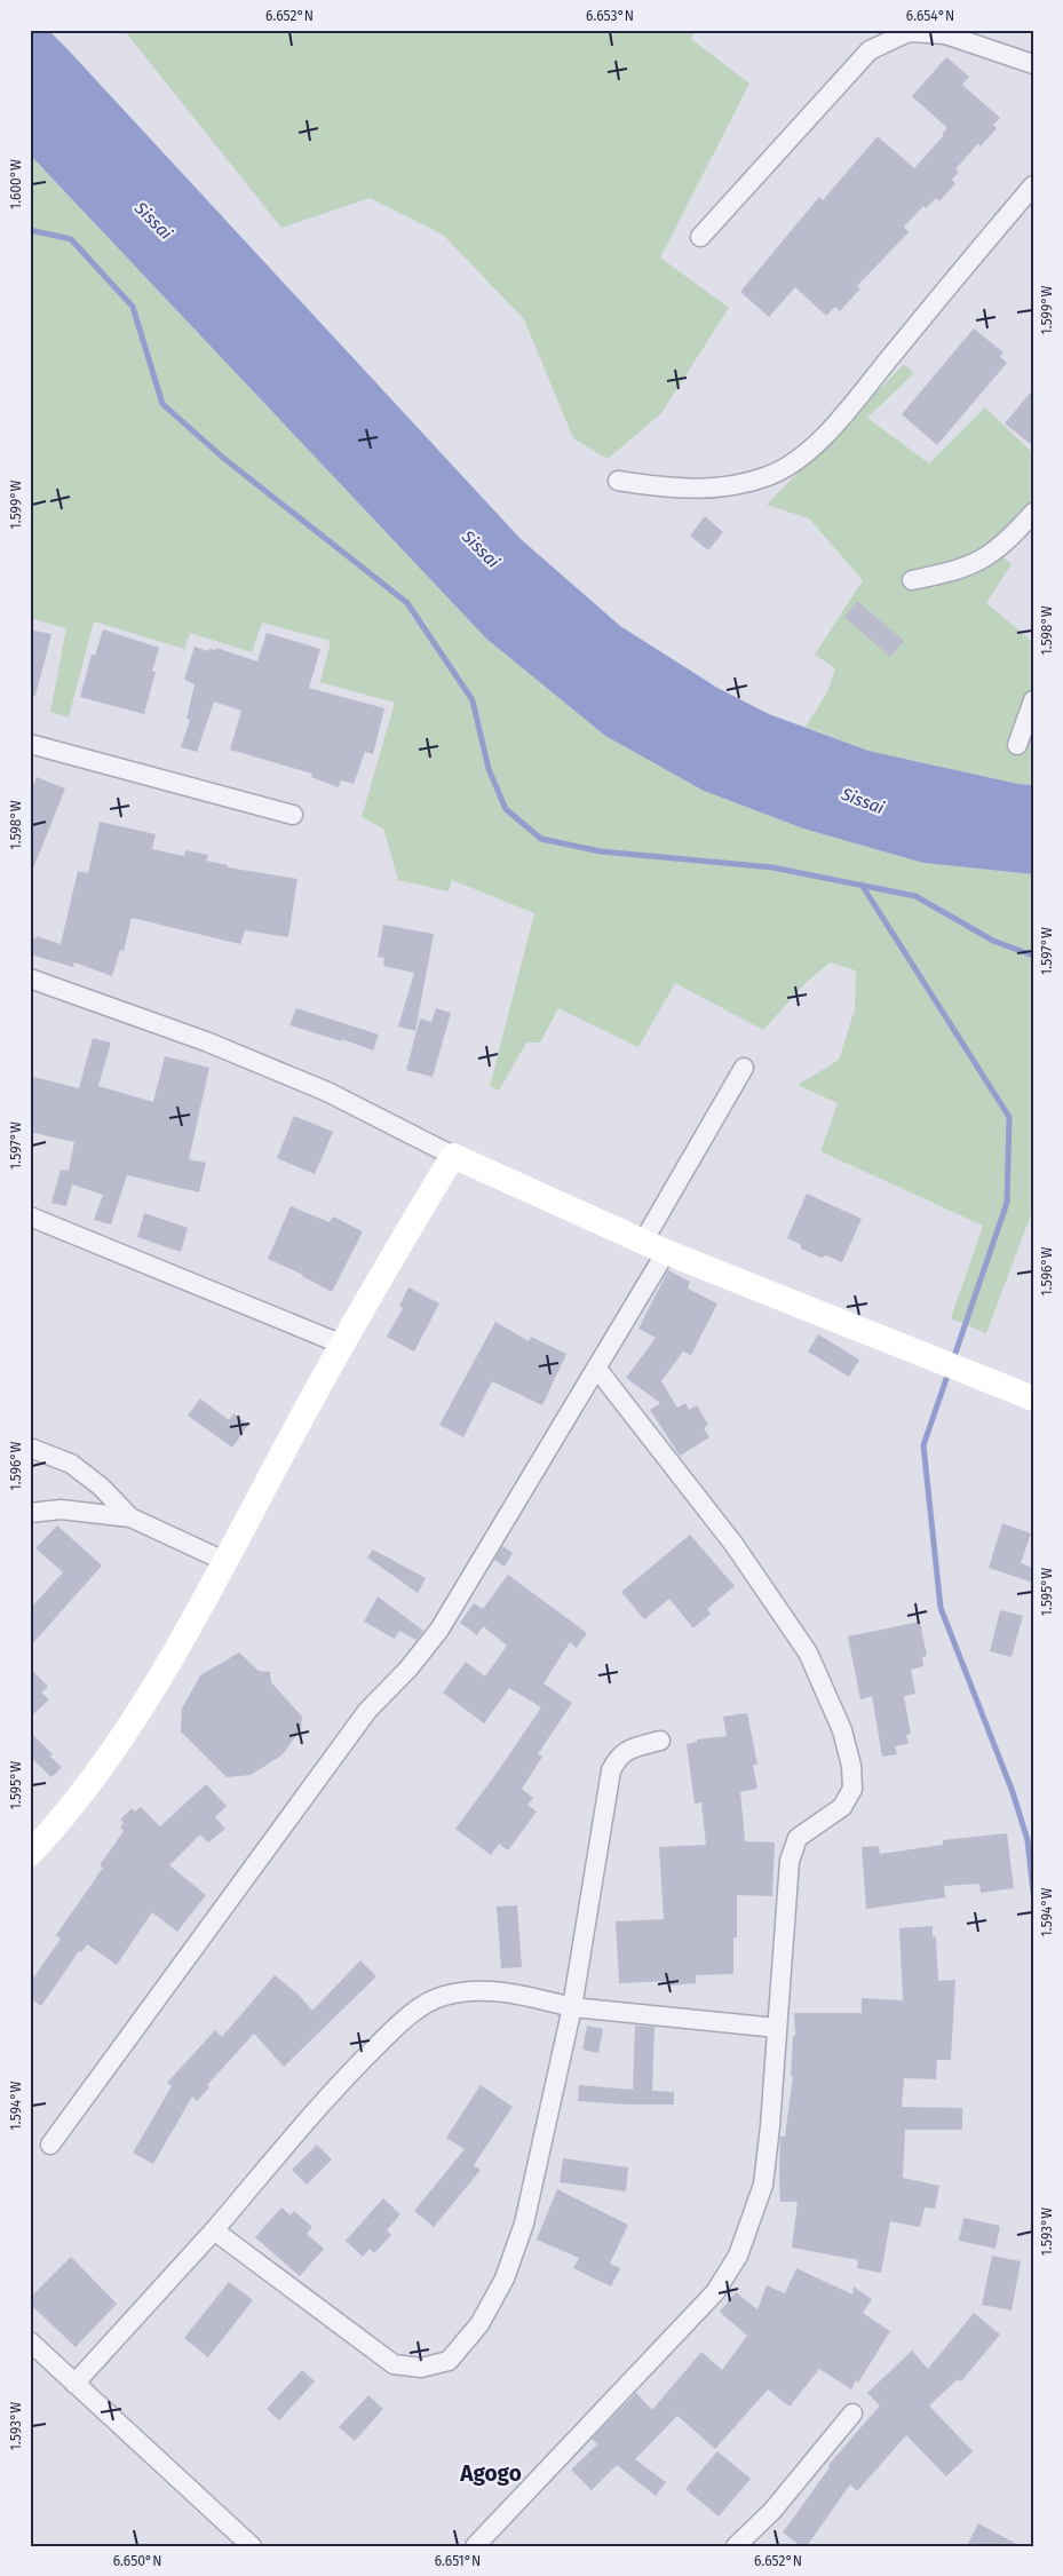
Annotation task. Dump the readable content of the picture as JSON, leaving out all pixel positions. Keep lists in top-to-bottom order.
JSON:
{
  "districts": ["Agogo"],
  "water": ["Sissai"],
  "coordinates": [
    "6.652°N",
    "6.653°N",
    "6.654°N",
    "1.600°W",
    "1.599°W",
    "1.598°W",
    "1.597°W",
    "1.596°W",
    "1.595°W",
    "1.594°W",
    "1.593°W",
    "6.650°N",
    "6.651°N"
  ]
}
